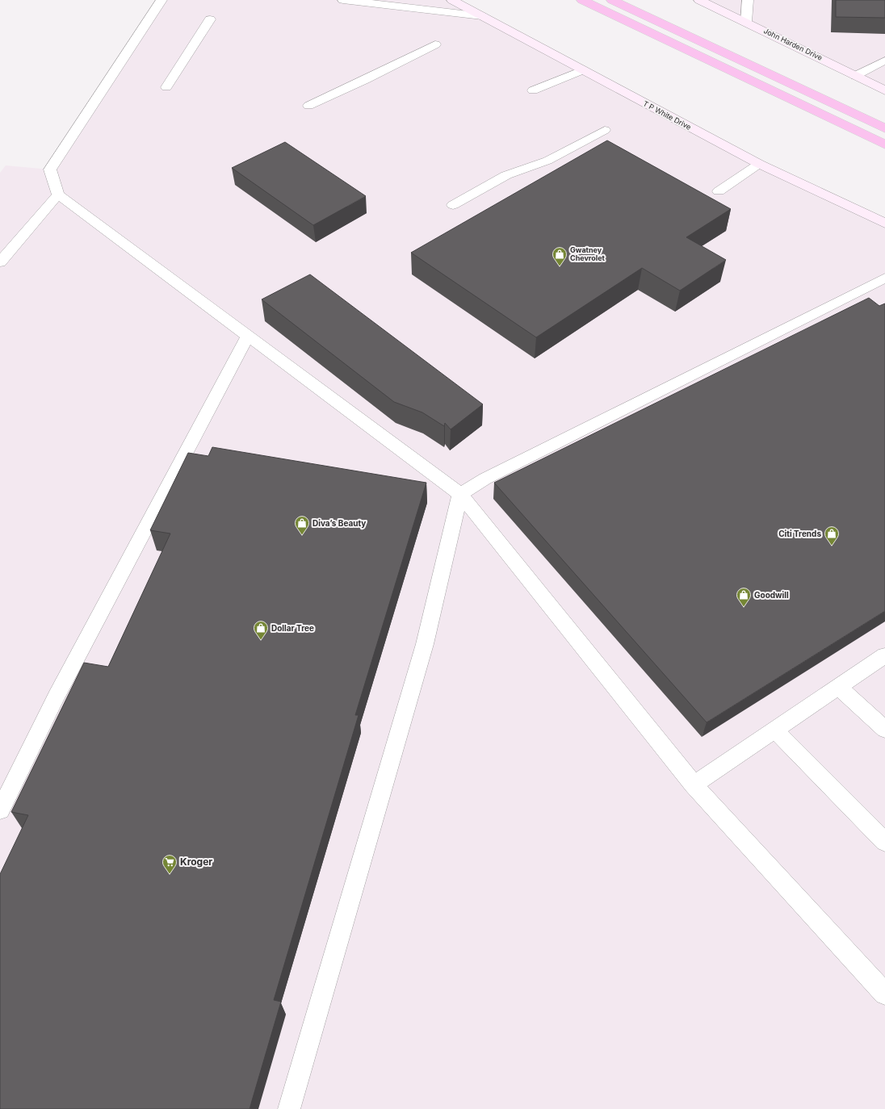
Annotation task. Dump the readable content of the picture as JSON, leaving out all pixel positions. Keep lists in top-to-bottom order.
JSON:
{
  "streets": {
    "main road": ["John Harden Drive", "T P White Drive"]
  },
  "places": {
    "shop": [
      "Gwatney Chevrolet",
      "Diva’s Beauty",
      "Citi Trends",
      "Goodwill",
      "Dollar Tree"
    ],
    "supermarket": ["Kroger"]
  }
}
